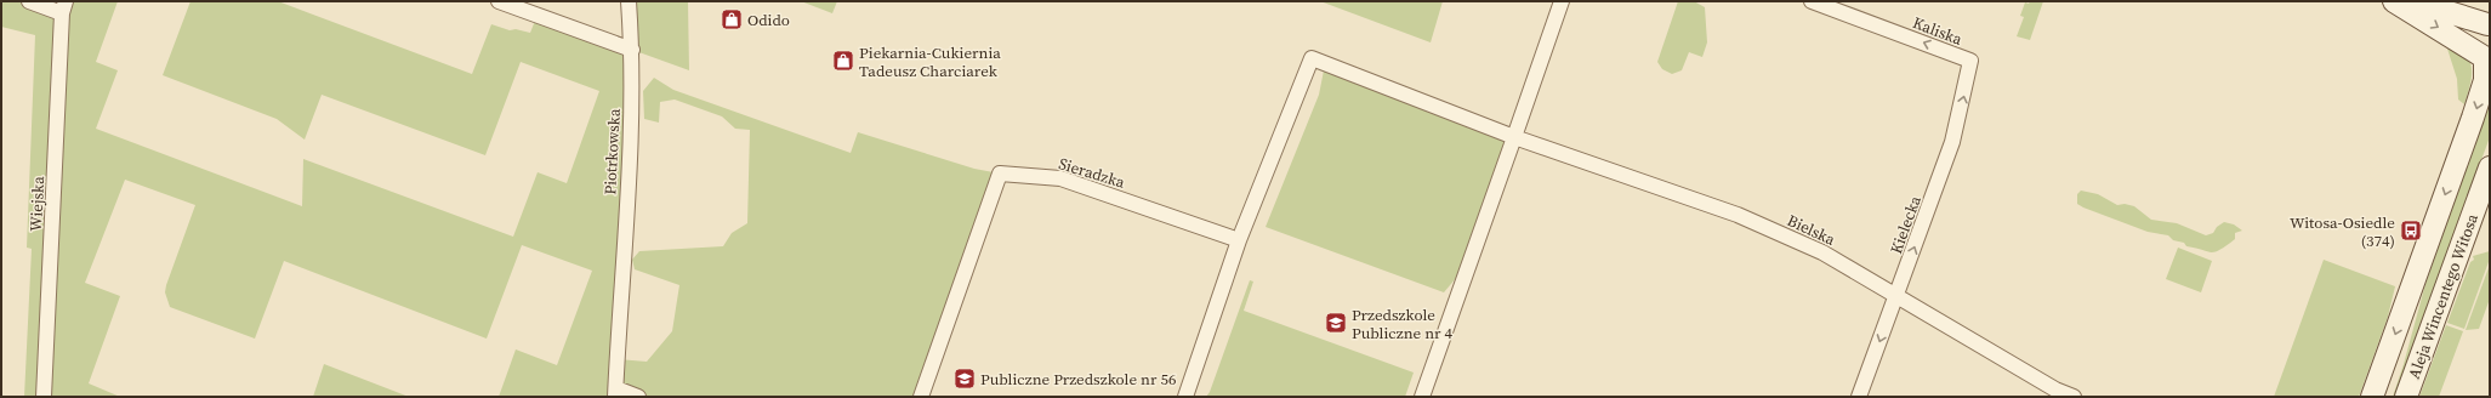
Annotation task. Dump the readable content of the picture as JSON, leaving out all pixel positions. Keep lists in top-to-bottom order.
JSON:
{
  "streets": {
    "street": [
      "Kaliska",
      "Piotrkowska",
      "Sieradzka",
      "Wiejska",
      "Kielecka",
      "Bielska",
      "Aleja Wincentego Witosa"
    ]
  },
  "crossings": [
    ["Kaliska", "Kielecka"],
    ["Sieradzka", "Bielska"],
    ["Kielecka", "Bielska"]
  ],
  "one_way": ["Kaliska"],
  "places": {
    "shop": ["Odido", "Piekarnia-Cukiernia Tadeusz Charciarek"],
    "bus stop": ["Witosa-Osiedle (374)"],
    "school or university": ["Przedszkole Publiczne nr 4", "Publiczne Przedszkole nr 56"]
  }
}
